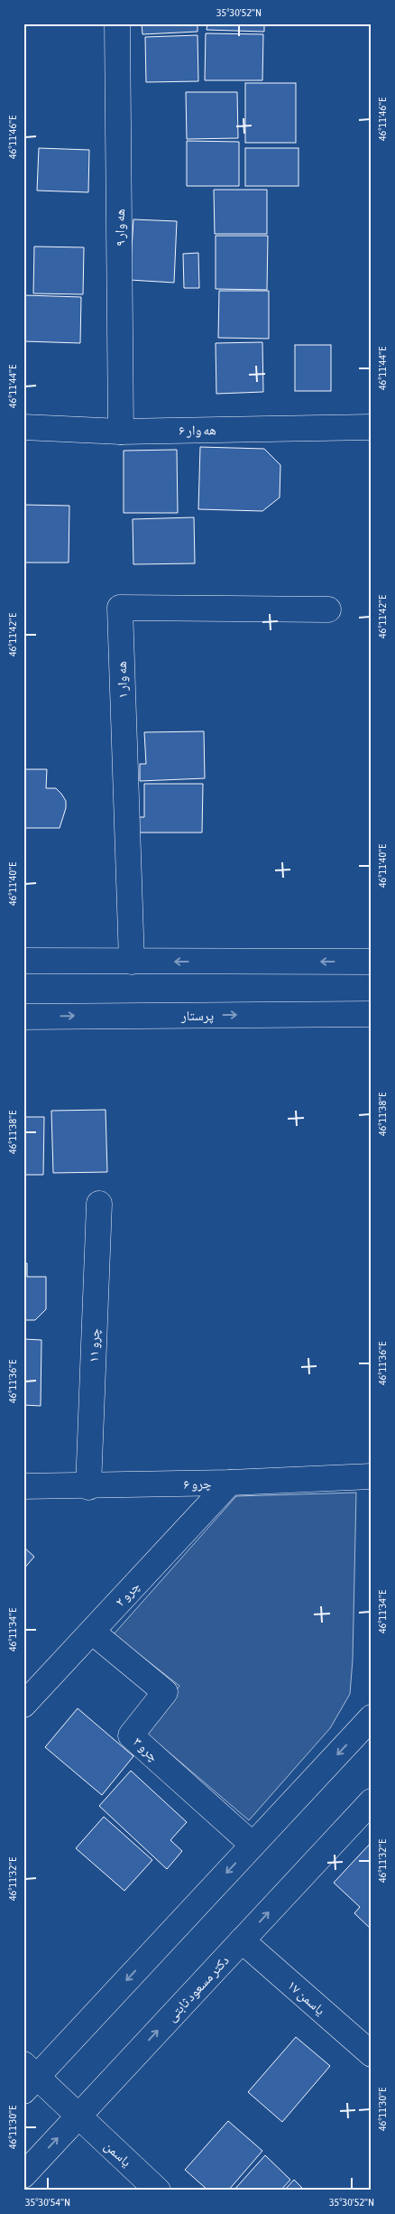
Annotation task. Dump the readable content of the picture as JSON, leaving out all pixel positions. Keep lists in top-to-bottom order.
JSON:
{
  "streets": {
    "street": [
      "هه وار ۹",
      "هه وار ۶",
      "هه وار ۱",
      "پرستار",
      "چرو ۱۱",
      "چرو ۶",
      "چرو ۲",
      "چرو ۳",
      "دکتر مسعود ثابتی",
      "یاسمن ۱۷",
      "یاسمن"
    ]
  },
  "crossings": [
    ["هه وار ۹", "هه وار ۶"],
    ["چرو ۱۱", "چرو ۶"],
    ["چرو ۶", "چرو ۲"],
    ["چرو ۲", "چرو ۳"],
    ["دکتر مسعود ثابتی", "یاسمن ۱۷"],
    ["دکتر مسعود ثابتی", "یاسمن"]
  ],
  "coordinates": [
    "35°30'52\"N",
    "46°11'46\"E",
    "46°11'44\"E",
    "46°11'42\"E",
    "46°11'40\"E",
    "46°11'38\"E",
    "46°11'36\"E",
    "46°11'34\"E",
    "46°11'32\"E",
    "46°11'30\"E",
    "35°30'54\"N"
  ]
}
